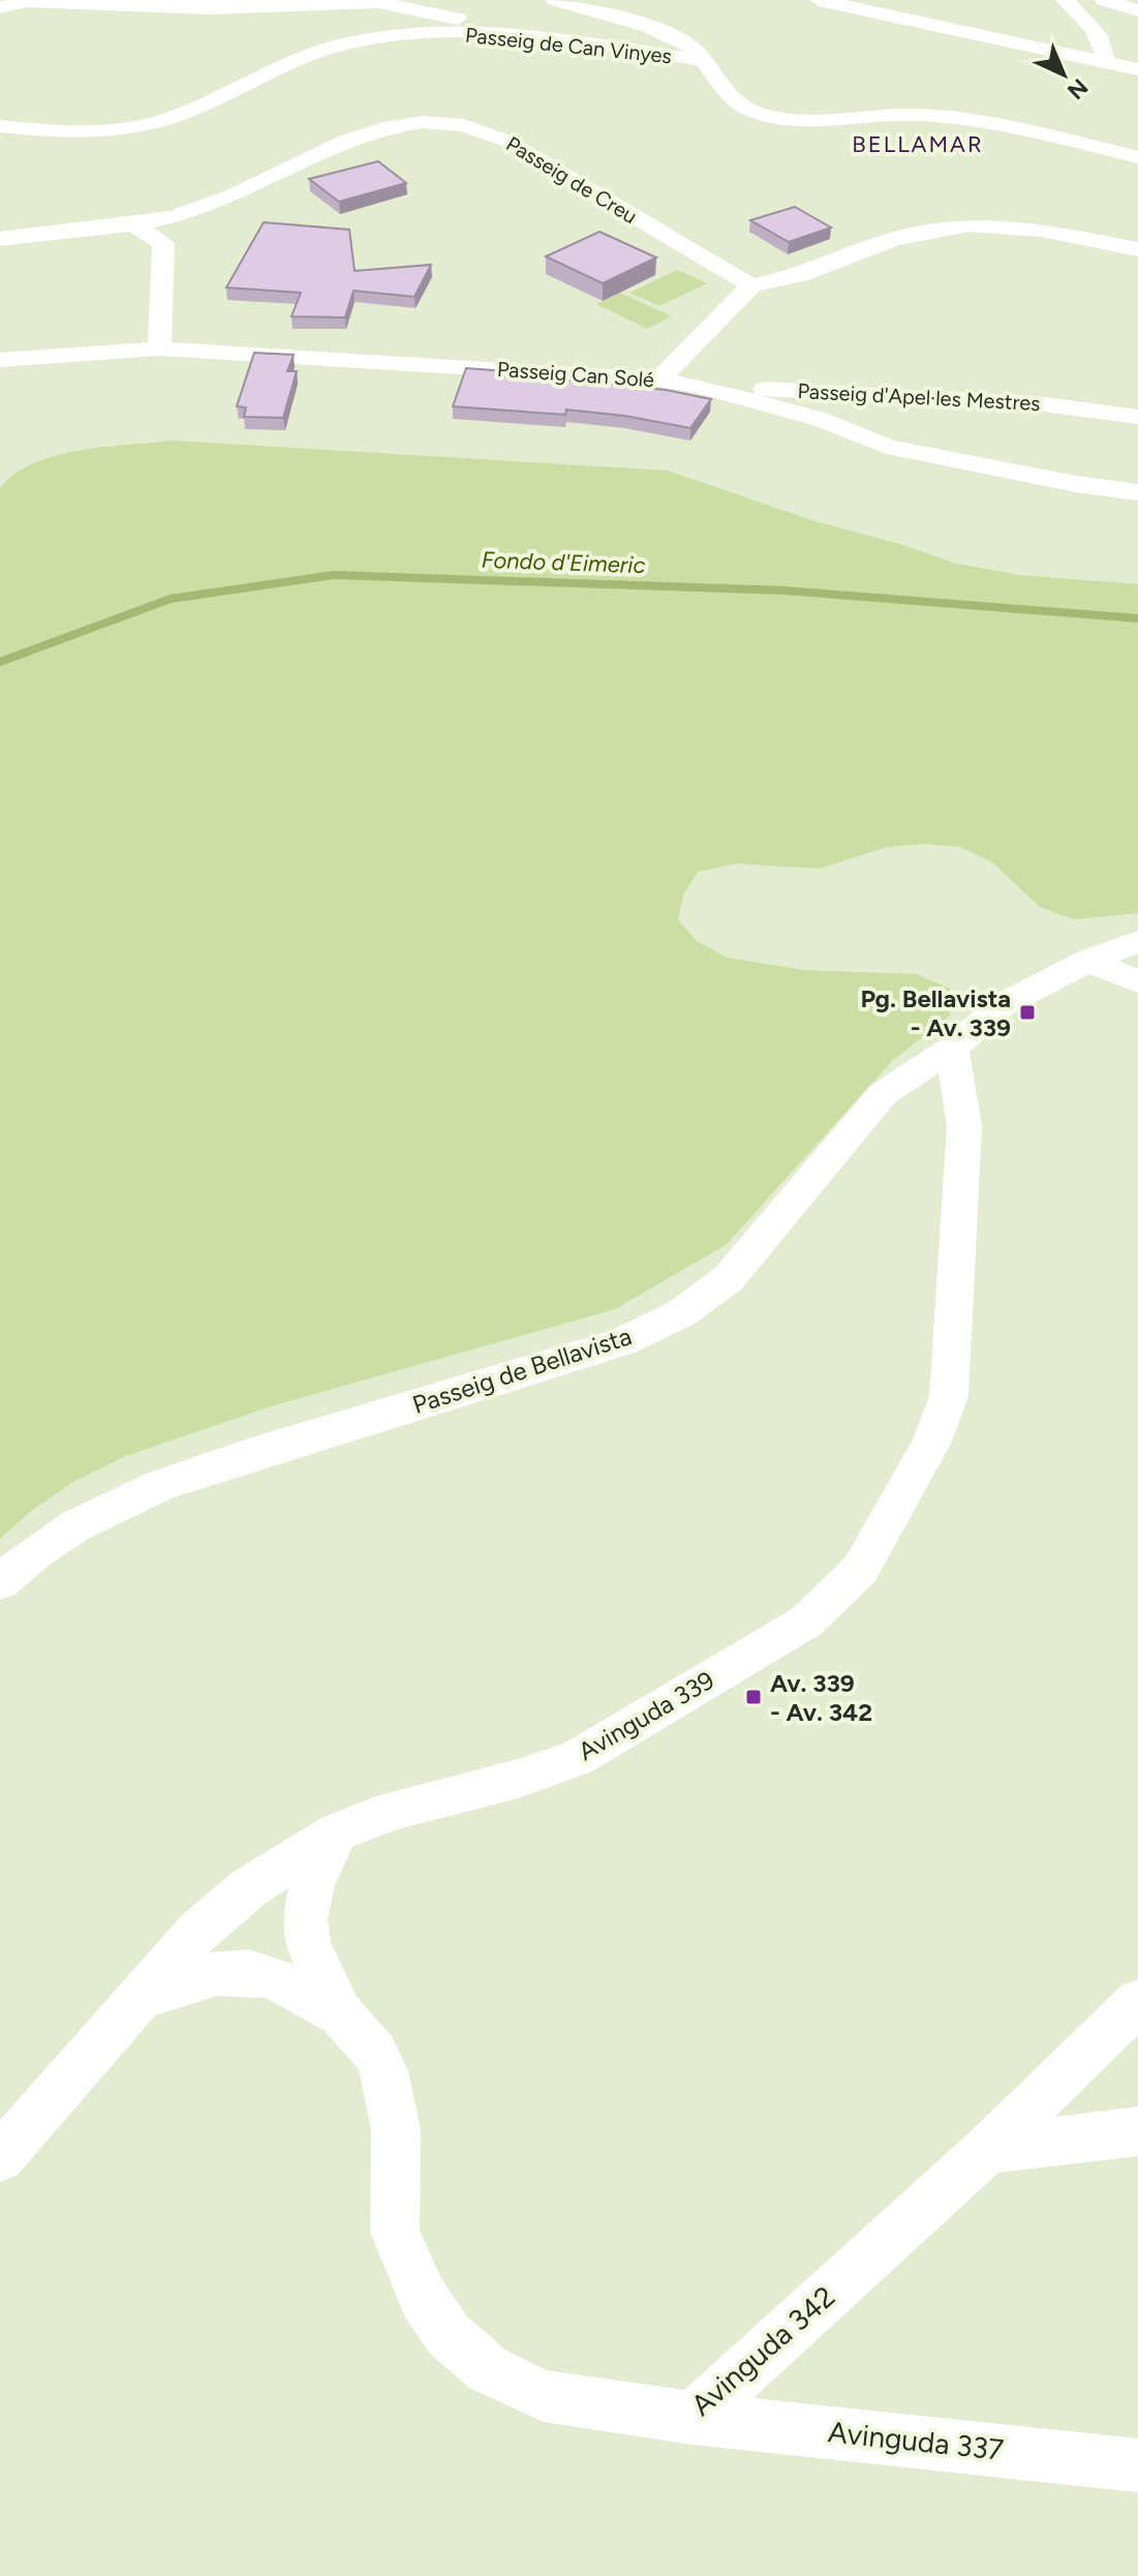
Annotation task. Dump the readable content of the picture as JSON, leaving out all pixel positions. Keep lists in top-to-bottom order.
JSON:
{
  "streets": {
    "street": [
      "Passeig de Can Vinyes",
      "Passeig de Creu",
      "Passeig Can Solé",
      "Passeig d'Apel·les Mestres",
      "Passeig de Bellavista",
      "Avinguda 339",
      "Avinguda 342",
      "Avinguda 337"
    ]
  },
  "crossings": [
    ["Passeig Can Solé", "Passeig d'Apel·les Mestres"],
    ["Passeig de Bellavista", "Avinguda 339"],
    ["Avinguda 339", "Avinguda 342"],
    ["Avinguda 342", "Avinguda 337"]
  ],
  "districts": ["BELLAMAR"],
  "water": ["Fondo d'Eimeric"],
  "places": {
    "transit": ["Pg. Bellavista - Av. 339", "Av. 339 - Av. 342"]
  },
  "north": "bottom right"
}
